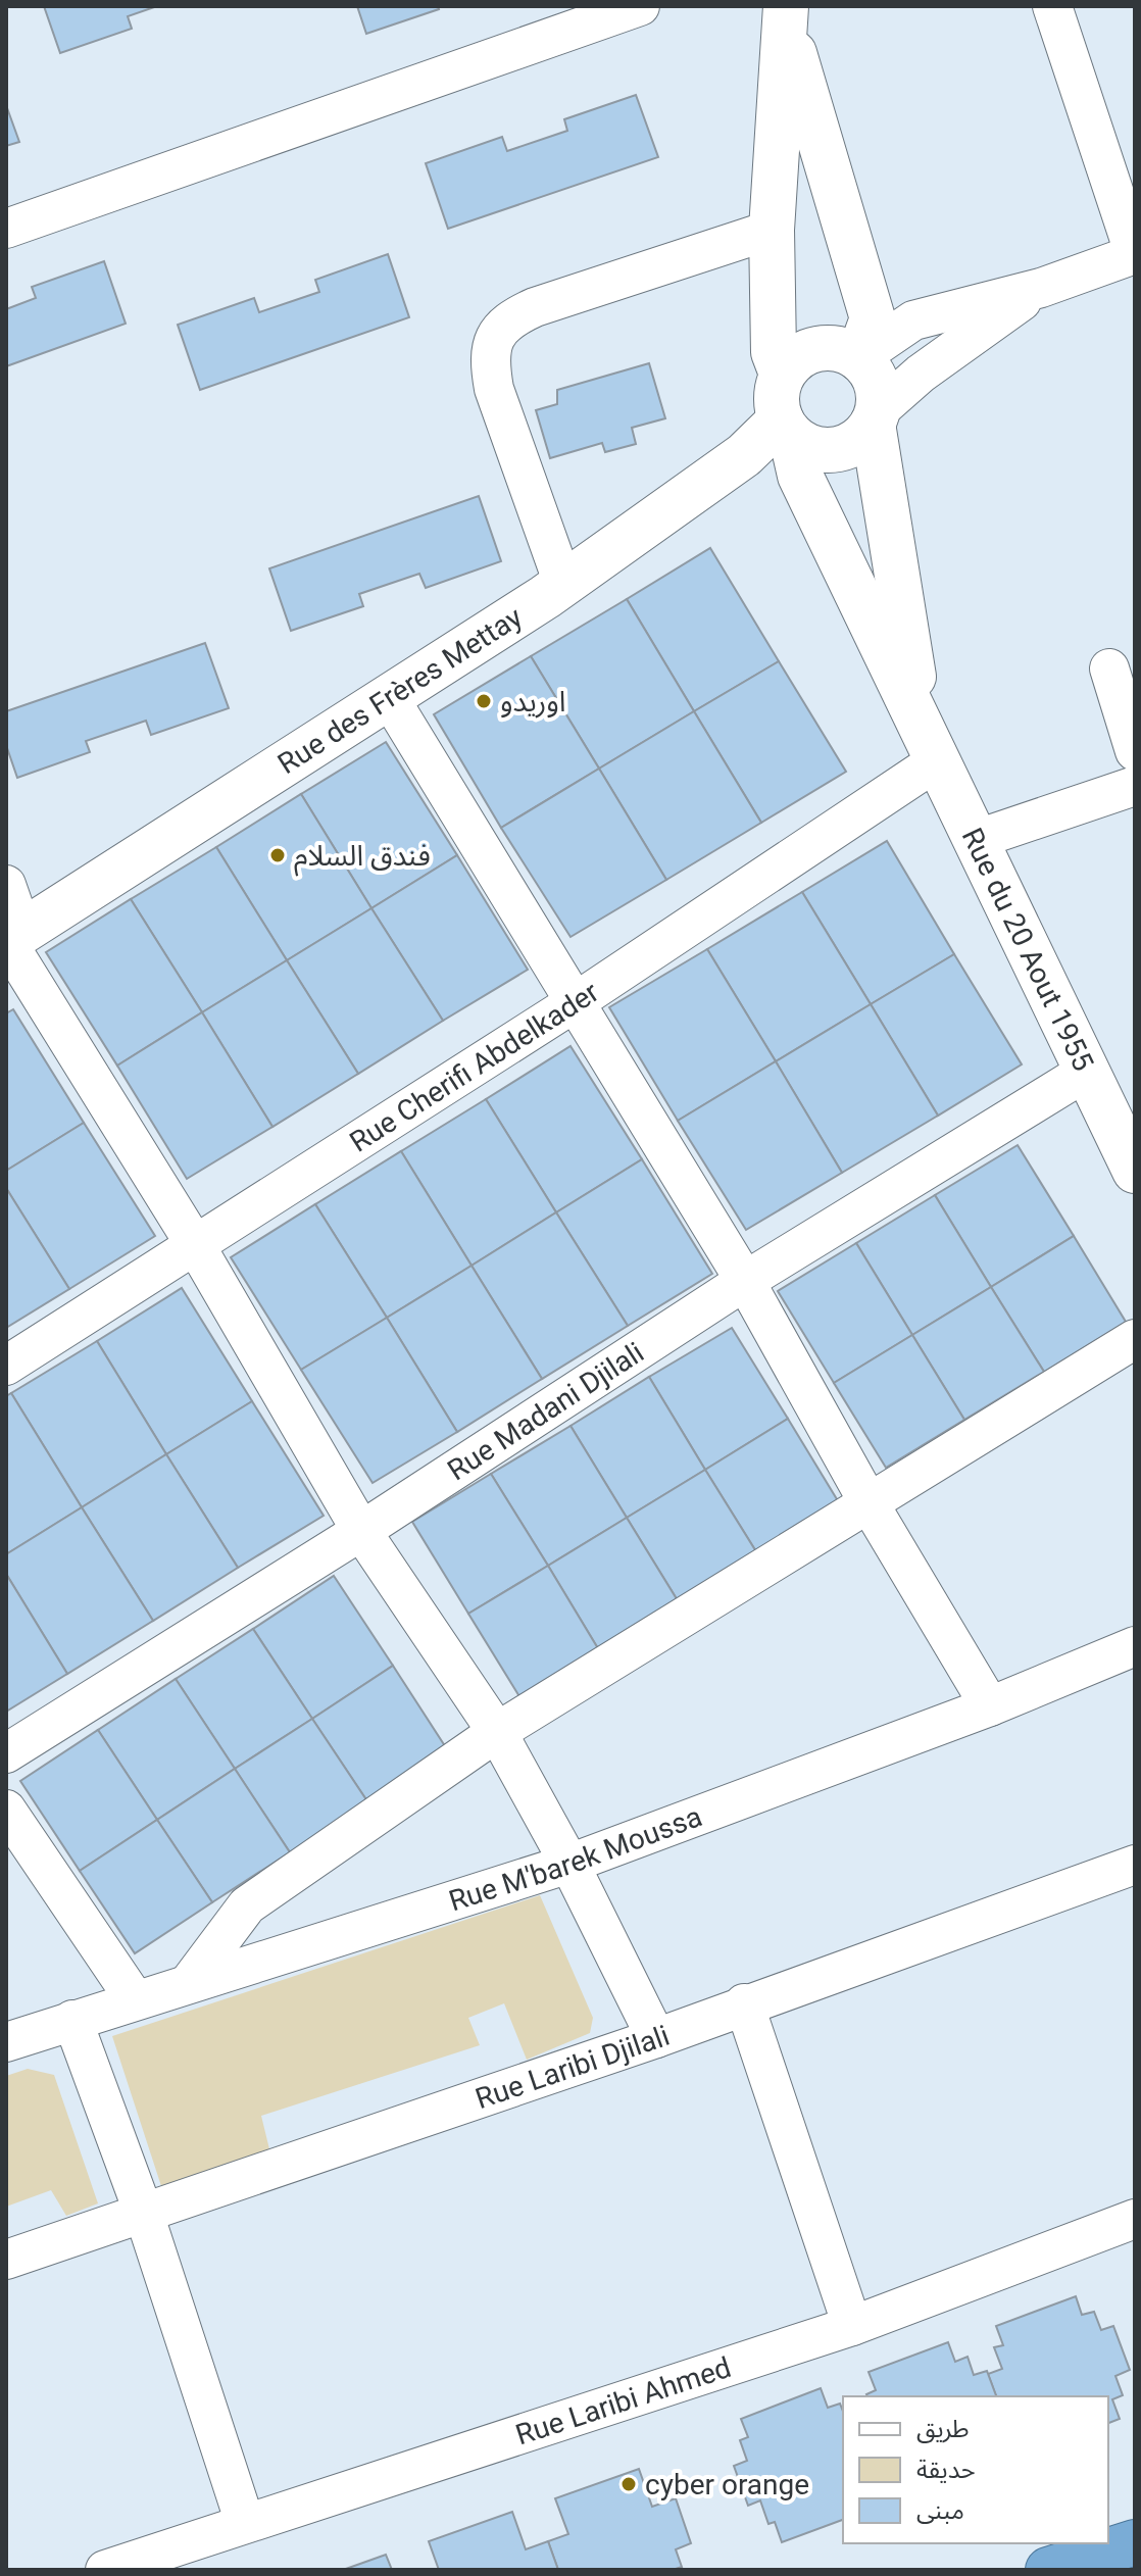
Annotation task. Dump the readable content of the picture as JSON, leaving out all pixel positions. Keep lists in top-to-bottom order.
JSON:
{
  "streets": {
    "street": [
      "Rue des Frères Mettay",
      "Rue du 20 Aout 1955",
      "Rue Cherifi Abdelkader",
      "Rue Madani Djilali",
      "Rue M'barek Moussa",
      "Rue Laribi Djilali",
      "Rue Laribi Ahmed"
    ]
  },
  "crossings": [
    ["Rue du 20 Aout 1955", "Rue Cherifi Abdelkader"],
    ["Rue du 20 Aout 1955", "Rue Madani Djilali"]
  ],
  "places": ["اوريدو", "فندق السلام", "cyber orange"],
  "legend": ["طريق", "حديقة", "مبنى"]
}
